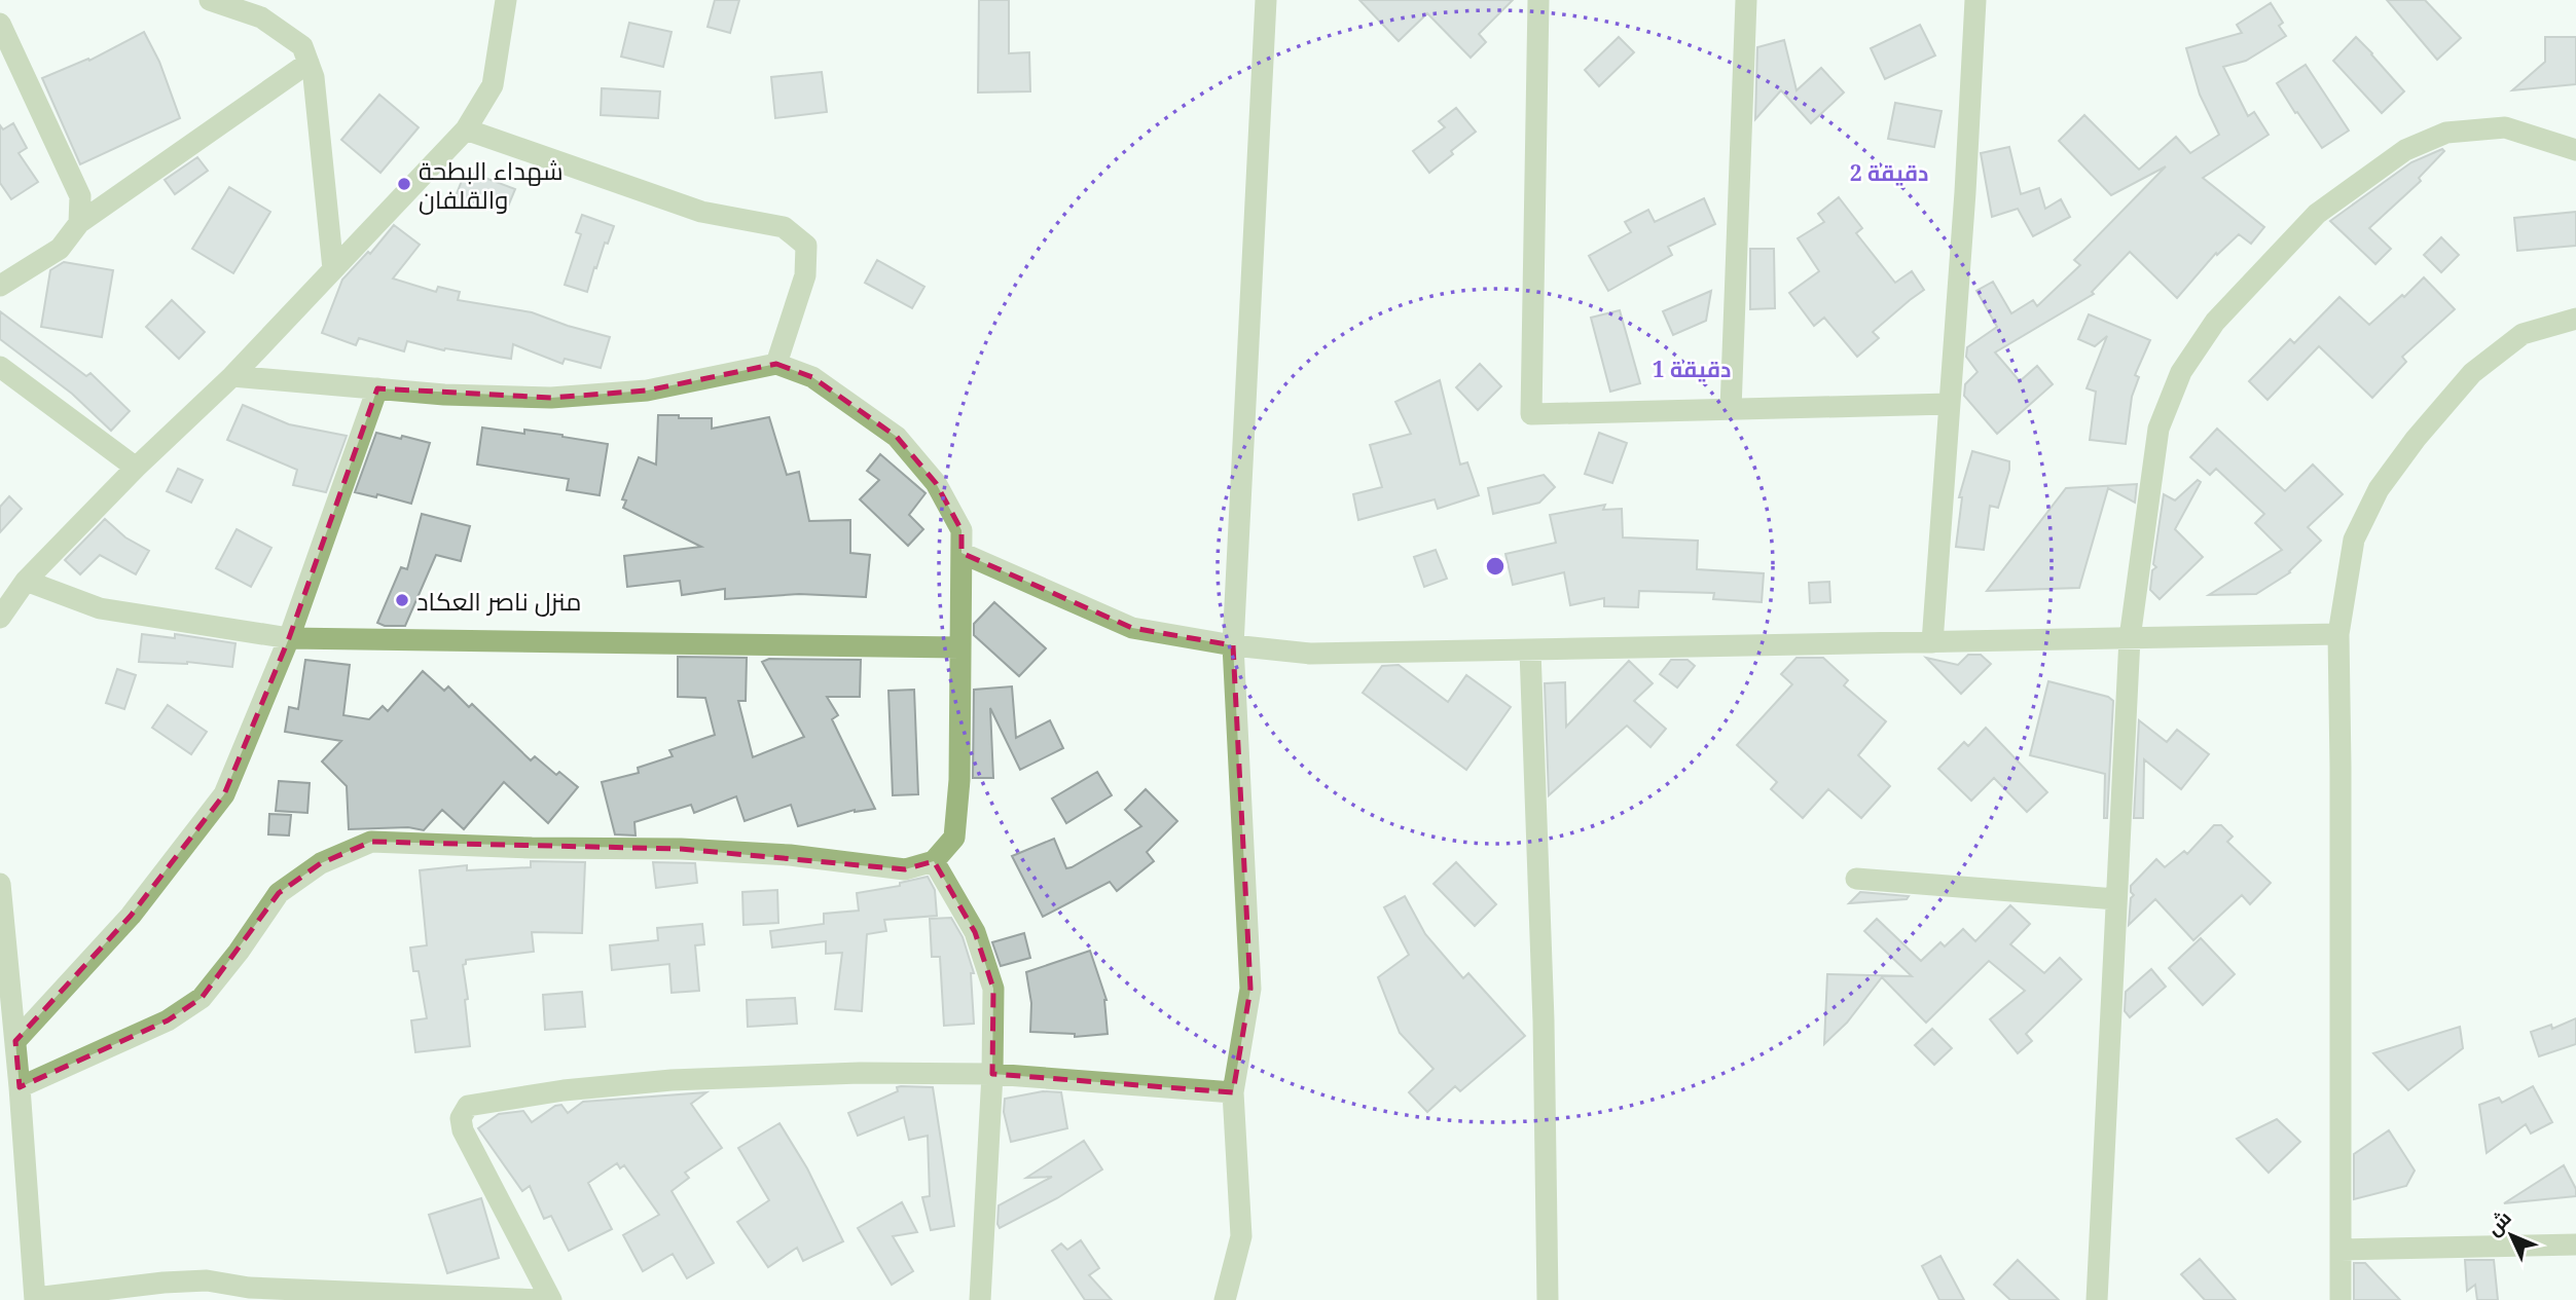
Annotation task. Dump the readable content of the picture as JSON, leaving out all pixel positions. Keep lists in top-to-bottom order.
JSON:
{
  "places": ["شهداء البطحة والقلفان", "منزل ناصر العكاد"],
  "north": "top left",
  "rings": ["2 دقيقة", "1 دقيقة"]
}
